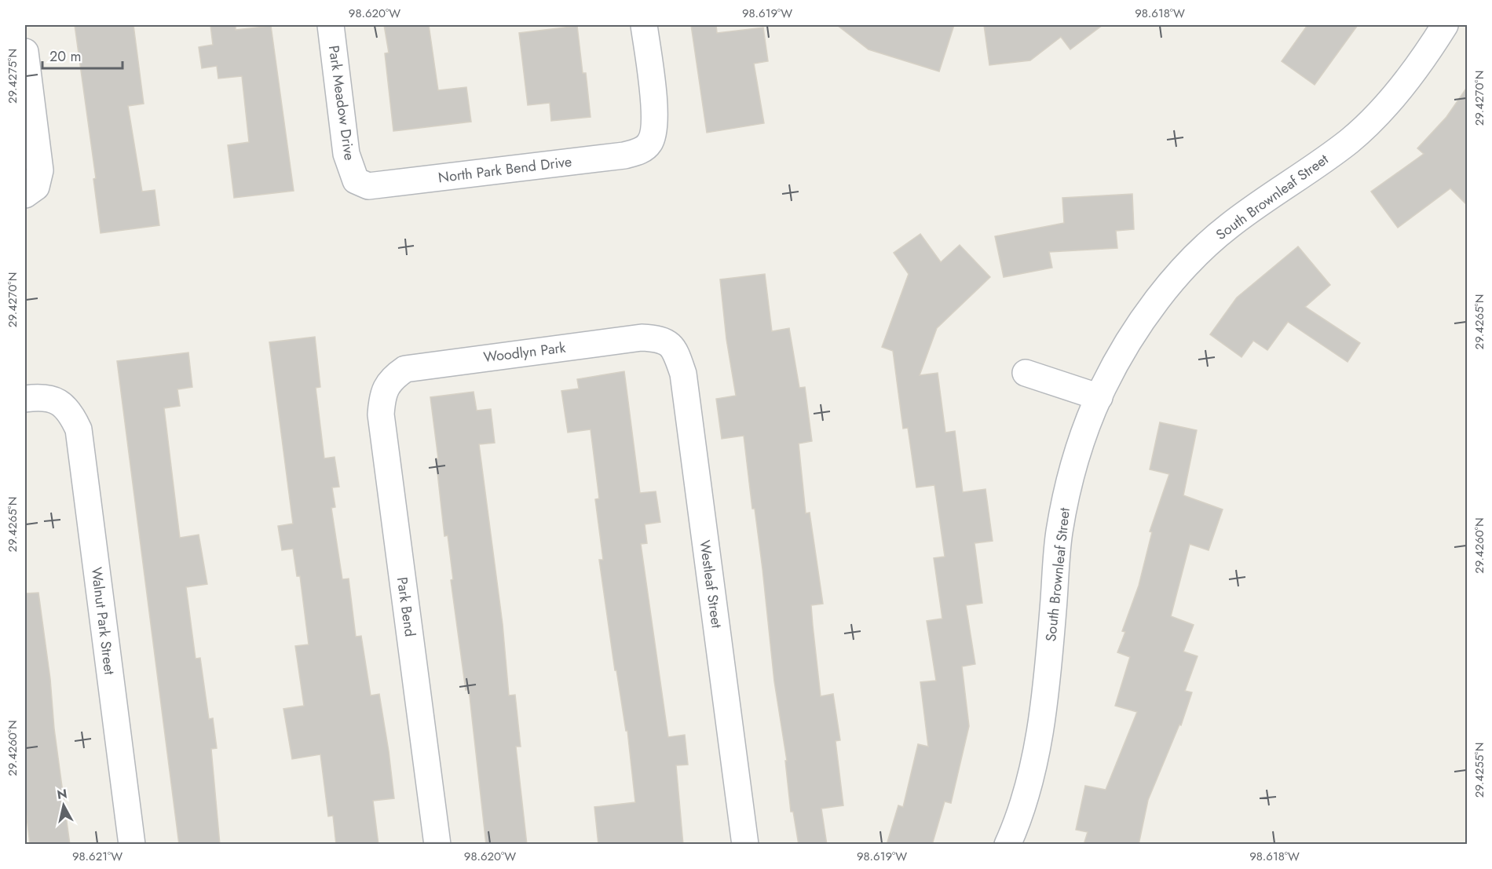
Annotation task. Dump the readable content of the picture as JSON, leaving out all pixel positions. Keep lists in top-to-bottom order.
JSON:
{
  "streets": {
    "street": [
      "Park Meadow Drive",
      "North Park Bend Drive",
      "South Brownleaf Street",
      "Woodlyn Park",
      "Westleaf Street",
      "Park Bend",
      "Walnut Park Street"
    ]
  },
  "crossings": [
    ["Park Meadow Drive", "North Park Bend Drive"],
    ["Woodlyn Park", "Westleaf Street"],
    ["Woodlyn Park", "Park Bend"]
  ],
  "scale_bar": "20 m",
  "north": "top",
  "coordinates": [
    "98.620°W",
    "98.619°W",
    "98.618°W",
    "29.4275°N",
    "29.4270°N",
    "29.4265°N",
    "29.4260°N",
    "29.4255°N",
    "98.621°W"
  ]
}
